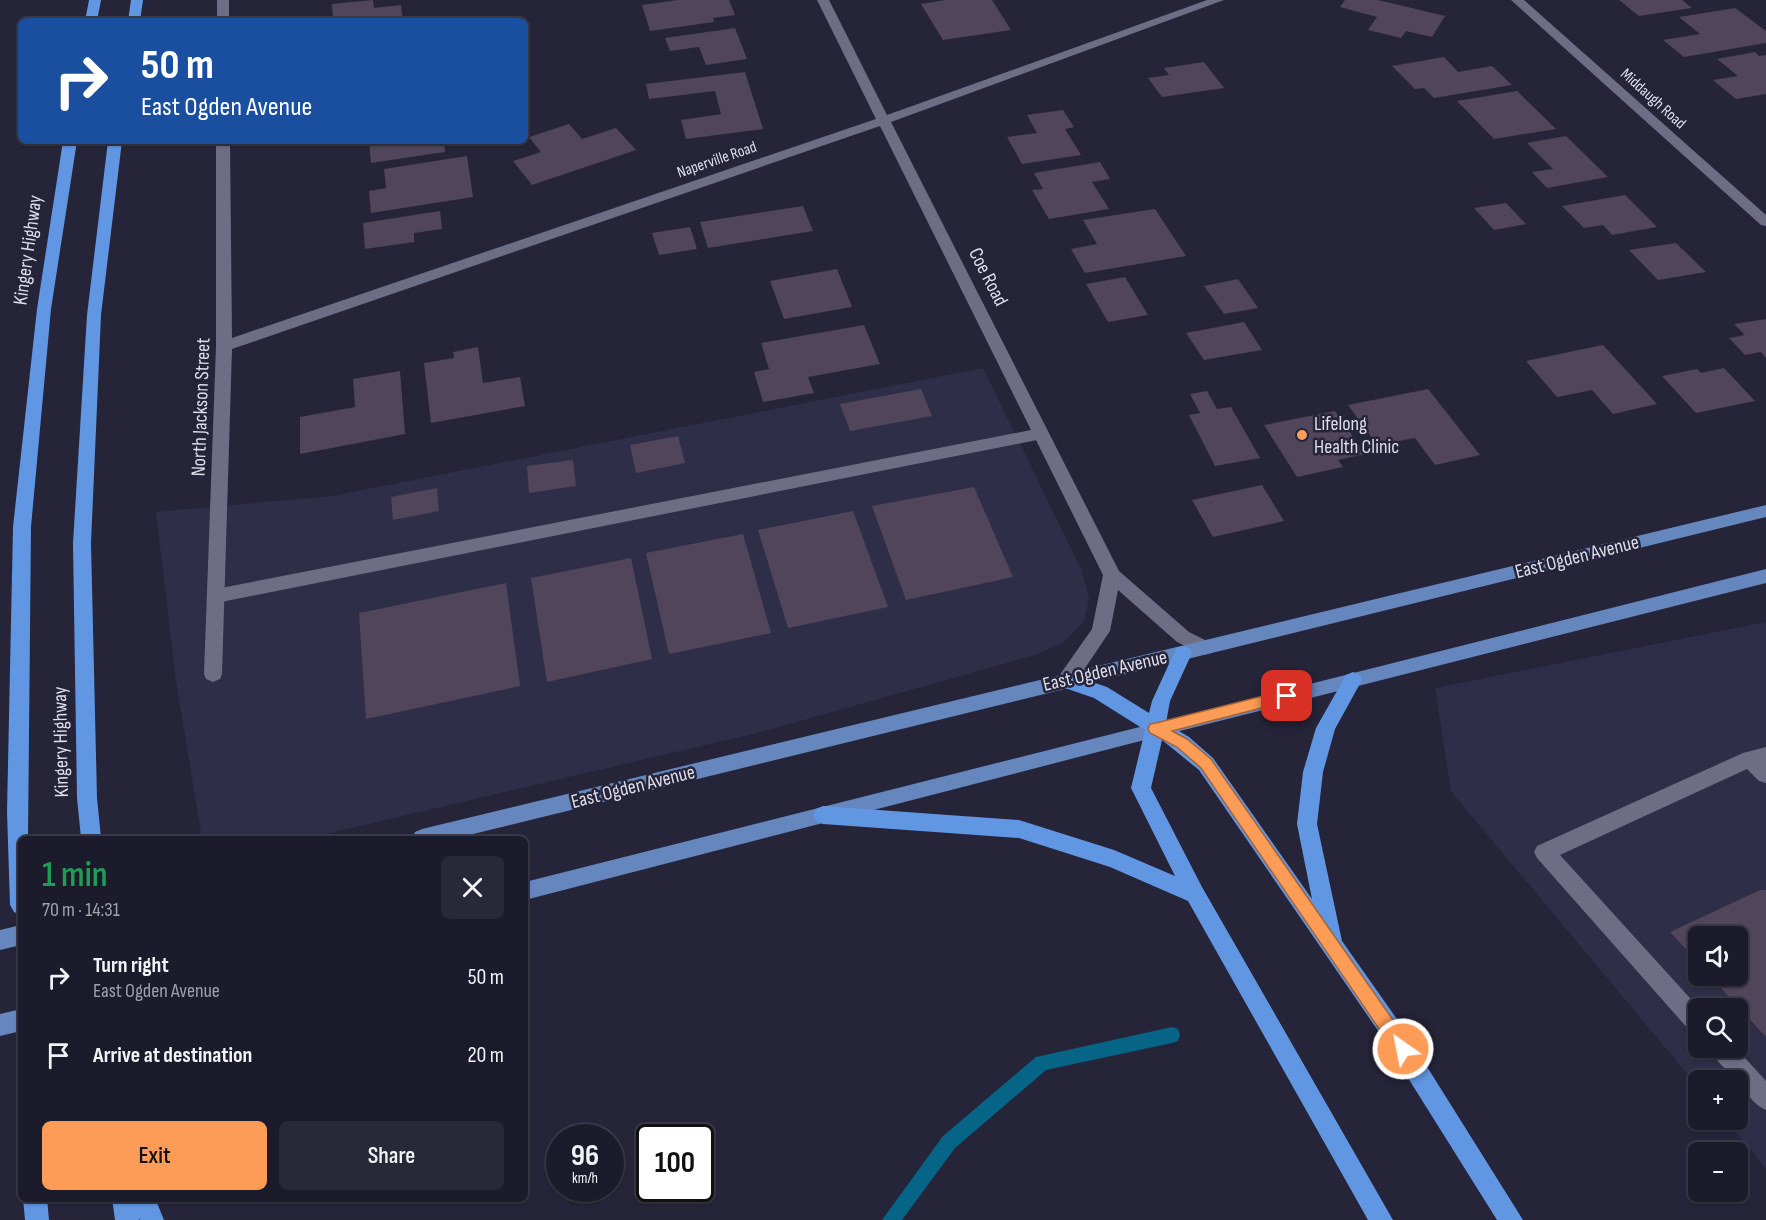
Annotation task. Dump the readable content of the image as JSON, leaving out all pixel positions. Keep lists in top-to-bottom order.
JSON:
{
  "streets": {
    "highway": ["Kingery Highway"],
    "main road": ["East Ogden Avenue"],
    "street": [
      "Middaugh Road",
      "Naperville Road",
      "Coe Road",
      "North Jackson Street"
    ]
  },
  "crossings": [
    ["Naperville Road", "Coe Road"],
    ["Naperville Road", "North Jackson Street"],
    ["Coe Road", "East Ogden Avenue"]
  ],
  "places": ["Lifelong Health Clinic"],
  "page": {
    "turn": ["50 m", "East Ogden Avenue"],
    "heading": ["1 min", "70 m · 14:31"],
    "map_buttons": ["+", "−"],
    "list": [
      {
        "name": "Turn right",
        "note": "East Ogden Avenue",
        "value": "50 m"
      },
      {
        "name": "Arrive at destination",
        "value": "20 m"
      }
    ],
    "buttons": ["Exit", "Share"],
    "speed": "96 km/h",
    "limit": "100"
  }
}
